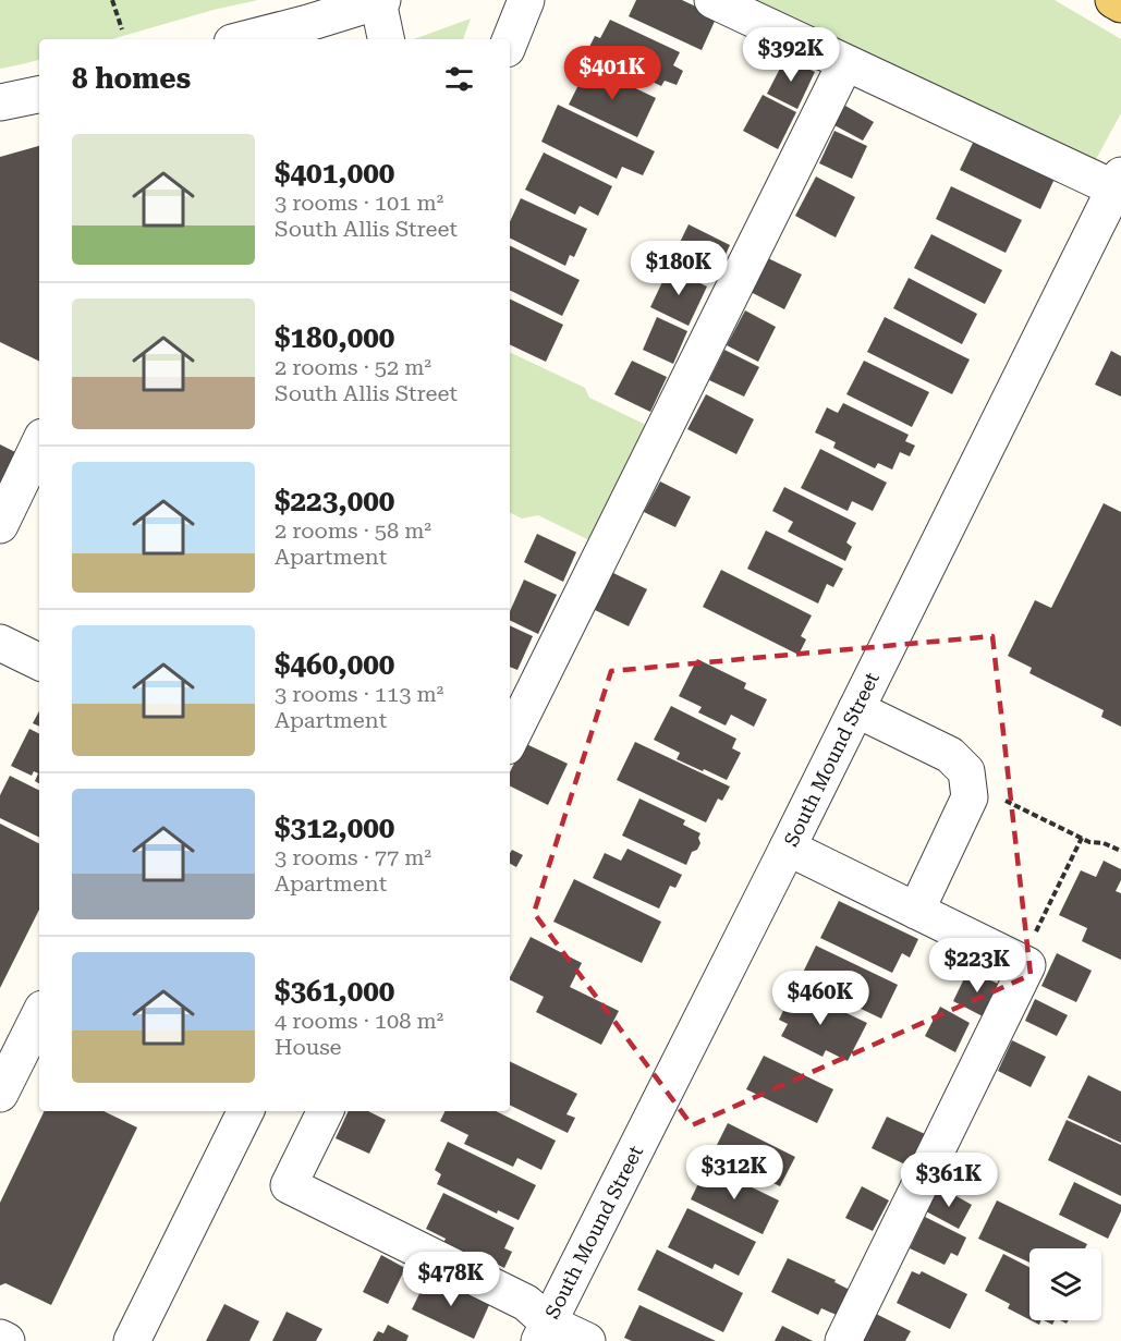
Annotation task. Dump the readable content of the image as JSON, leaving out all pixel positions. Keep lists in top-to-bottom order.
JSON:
{
  "streets": {
    "street": ["South Mound Street"]
  },
  "page": {
    "price": [
      "$392K",
      "$401K",
      "$180K",
      "$223K",
      "$460K",
      "$312K",
      "$361K",
      "$478K"
    ],
    "heading": "8 homes",
    "list": [
      {
        "name": "$401,000",
        "note": "3 rooms · 101 m² · South Allis Street"
      },
      {
        "name": "$180,000",
        "note": "2 rooms · 52 m² · South Allis Street"
      },
      {
        "name": "$223,000",
        "note": "2 rooms · 58 m² · Apartment"
      },
      {
        "name": "$460,000",
        "note": "3 rooms · 113 m² · Apartment"
      },
      {
        "name": "$312,000",
        "note": "3 rooms · 77 m² · Apartment"
      },
      {
        "name": "$361,000",
        "note": "4 rooms · 108 m² · House"
      }
    ]
  }
}
